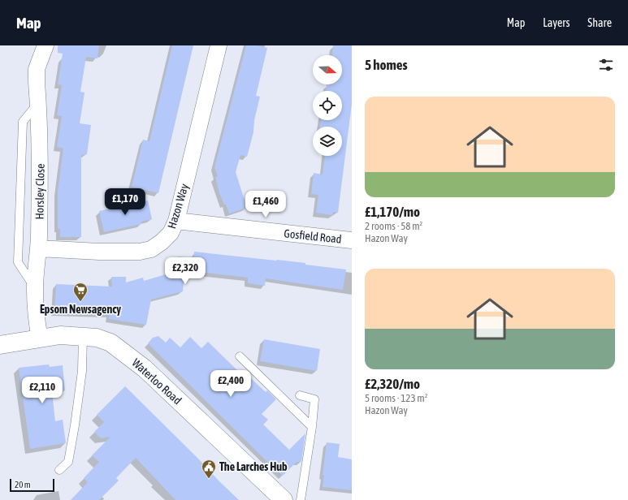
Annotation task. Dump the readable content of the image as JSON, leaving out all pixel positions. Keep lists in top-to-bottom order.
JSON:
{
  "streets": {
    "street": [
      "Horsley Close",
      "Hazon Way",
      "Gosfield Road",
      "Waterloo Road"
    ]
  },
  "crossings": [
    ["Horsley Close", "Hazon Way"],
    ["Horsley Close", "Waterloo Road"],
    ["Hazon Way", "Gosfield Road"]
  ],
  "places": {
    "supermarket": ["Epsom Newsagency"],
    "public building": ["The Larches Hub"]
  },
  "scale_bar": "20 m",
  "north": "right",
  "page": {
    "header": "Map",
    "nav": ["Map", "Layers", "Share"],
    "heading": "5 homes",
    "list": [
      {
        "name": "£1,170/mo",
        "note": "2 rooms · 58 m² · Hazon Way"
      },
      {
        "name": "£2,320/mo",
        "note": "5 rooms · 123 m² · Hazon Way"
      }
    ],
    "price": [
      "£1,170",
      "£1,460",
      "£2,320",
      "£2,400",
      "£2,110"
    ],
    "scale": "20 m"
  }
}
